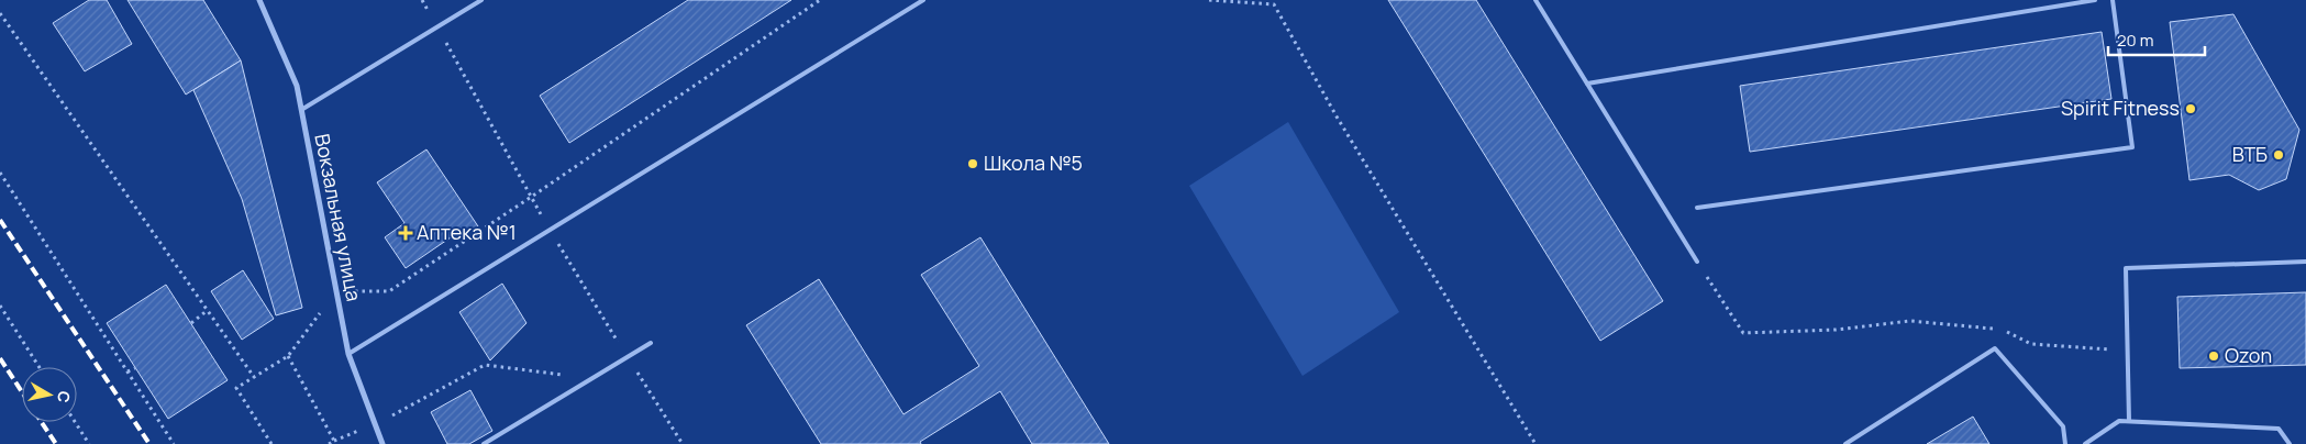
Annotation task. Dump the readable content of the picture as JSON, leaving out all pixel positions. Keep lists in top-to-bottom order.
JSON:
{
  "streets": {
    "street": ["Вокзальная улица"]
  },
  "places": {
    "other": [
      "Spirit Fitness",
      "ВТБ",
      "Школа №5",
      "Ozon"
    ],
    "health": ["Аптека №1"]
  },
  "scale_bar": "20 m",
  "north": "right"
}
